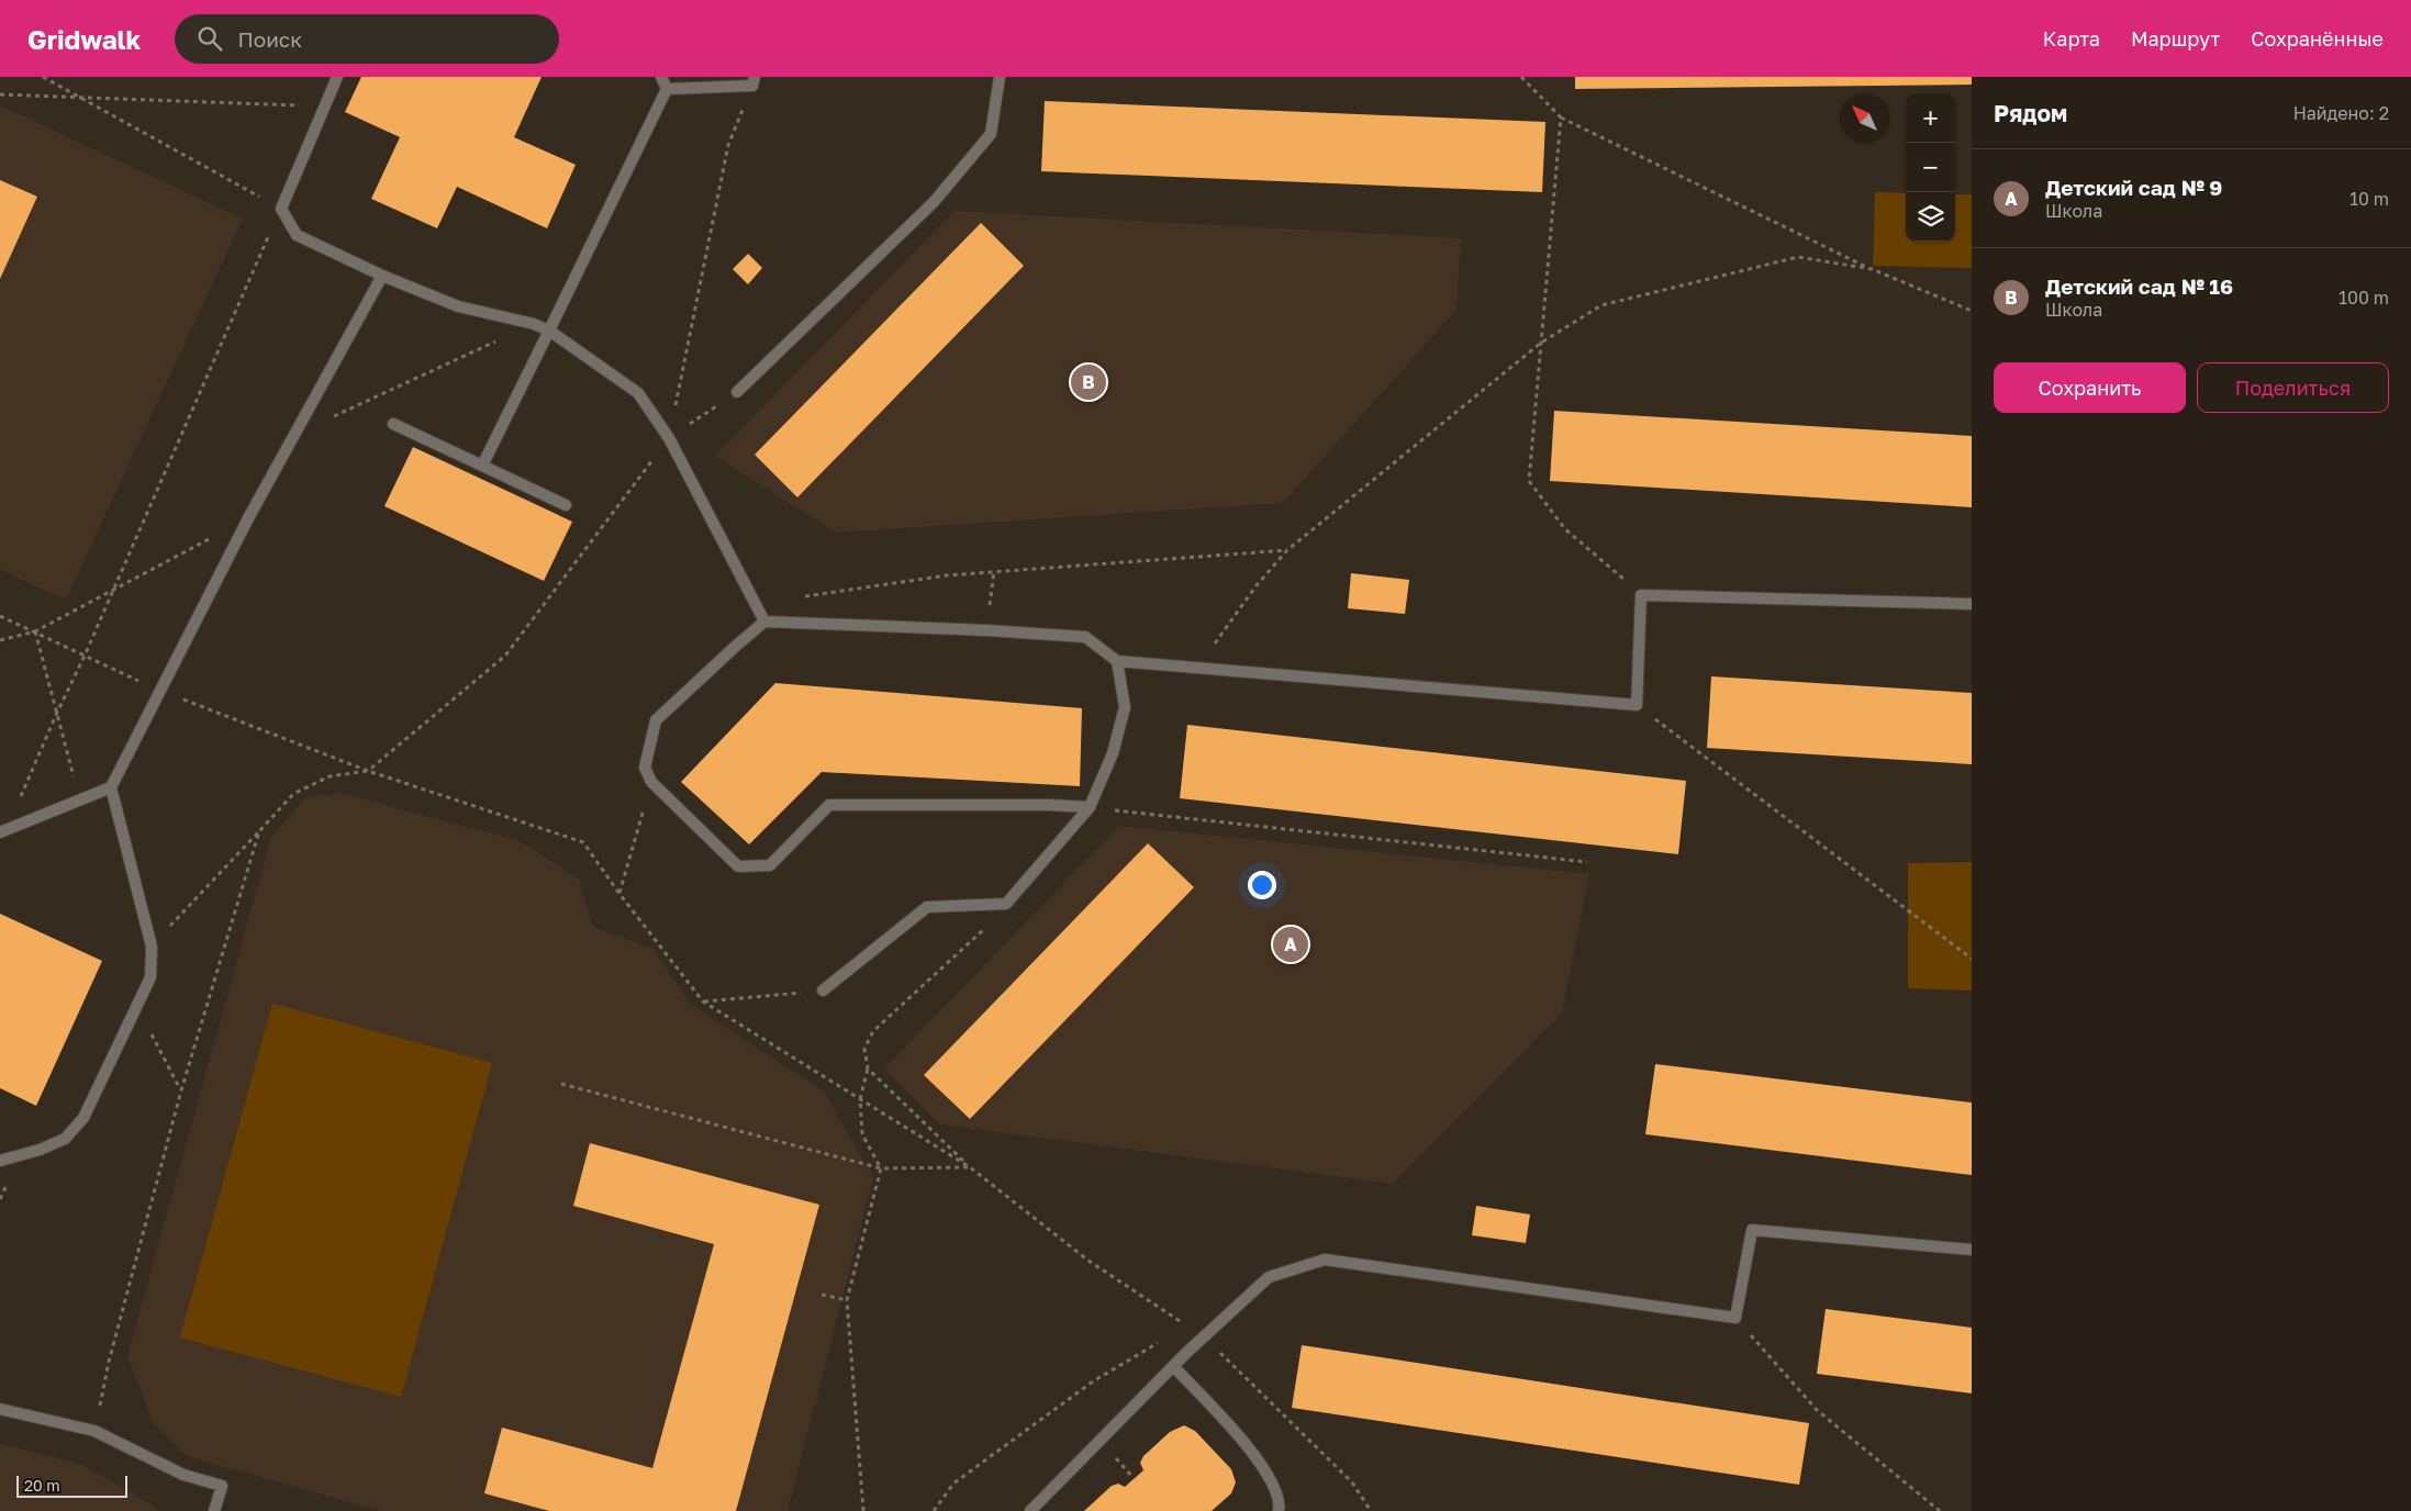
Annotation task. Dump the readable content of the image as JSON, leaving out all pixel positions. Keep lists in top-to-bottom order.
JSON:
{
  "scale_bar": "20 m",
  "north": "top left",
  "page": {
    "header": "Gridwalk",
    "search": "Поиск",
    "nav": ["Карта", "Маршрут", "Сохранённые"],
    "heading": ["Рядом", "Найдено: 2"],
    "map_buttons": ["+", "−"],
    "list": [
      {
        "mark": "A",
        "name": "Детский сад № 9",
        "note": "Школа",
        "value": "10 m"
      },
      {
        "mark": "B",
        "name": "Детский сад № 16",
        "note": "Школа",
        "value": "100 m"
      }
    ],
    "buttons": ["Сохранить", "Поделиться"],
    "pins": ["B", "A"],
    "scale": "20 m"
  }
}
